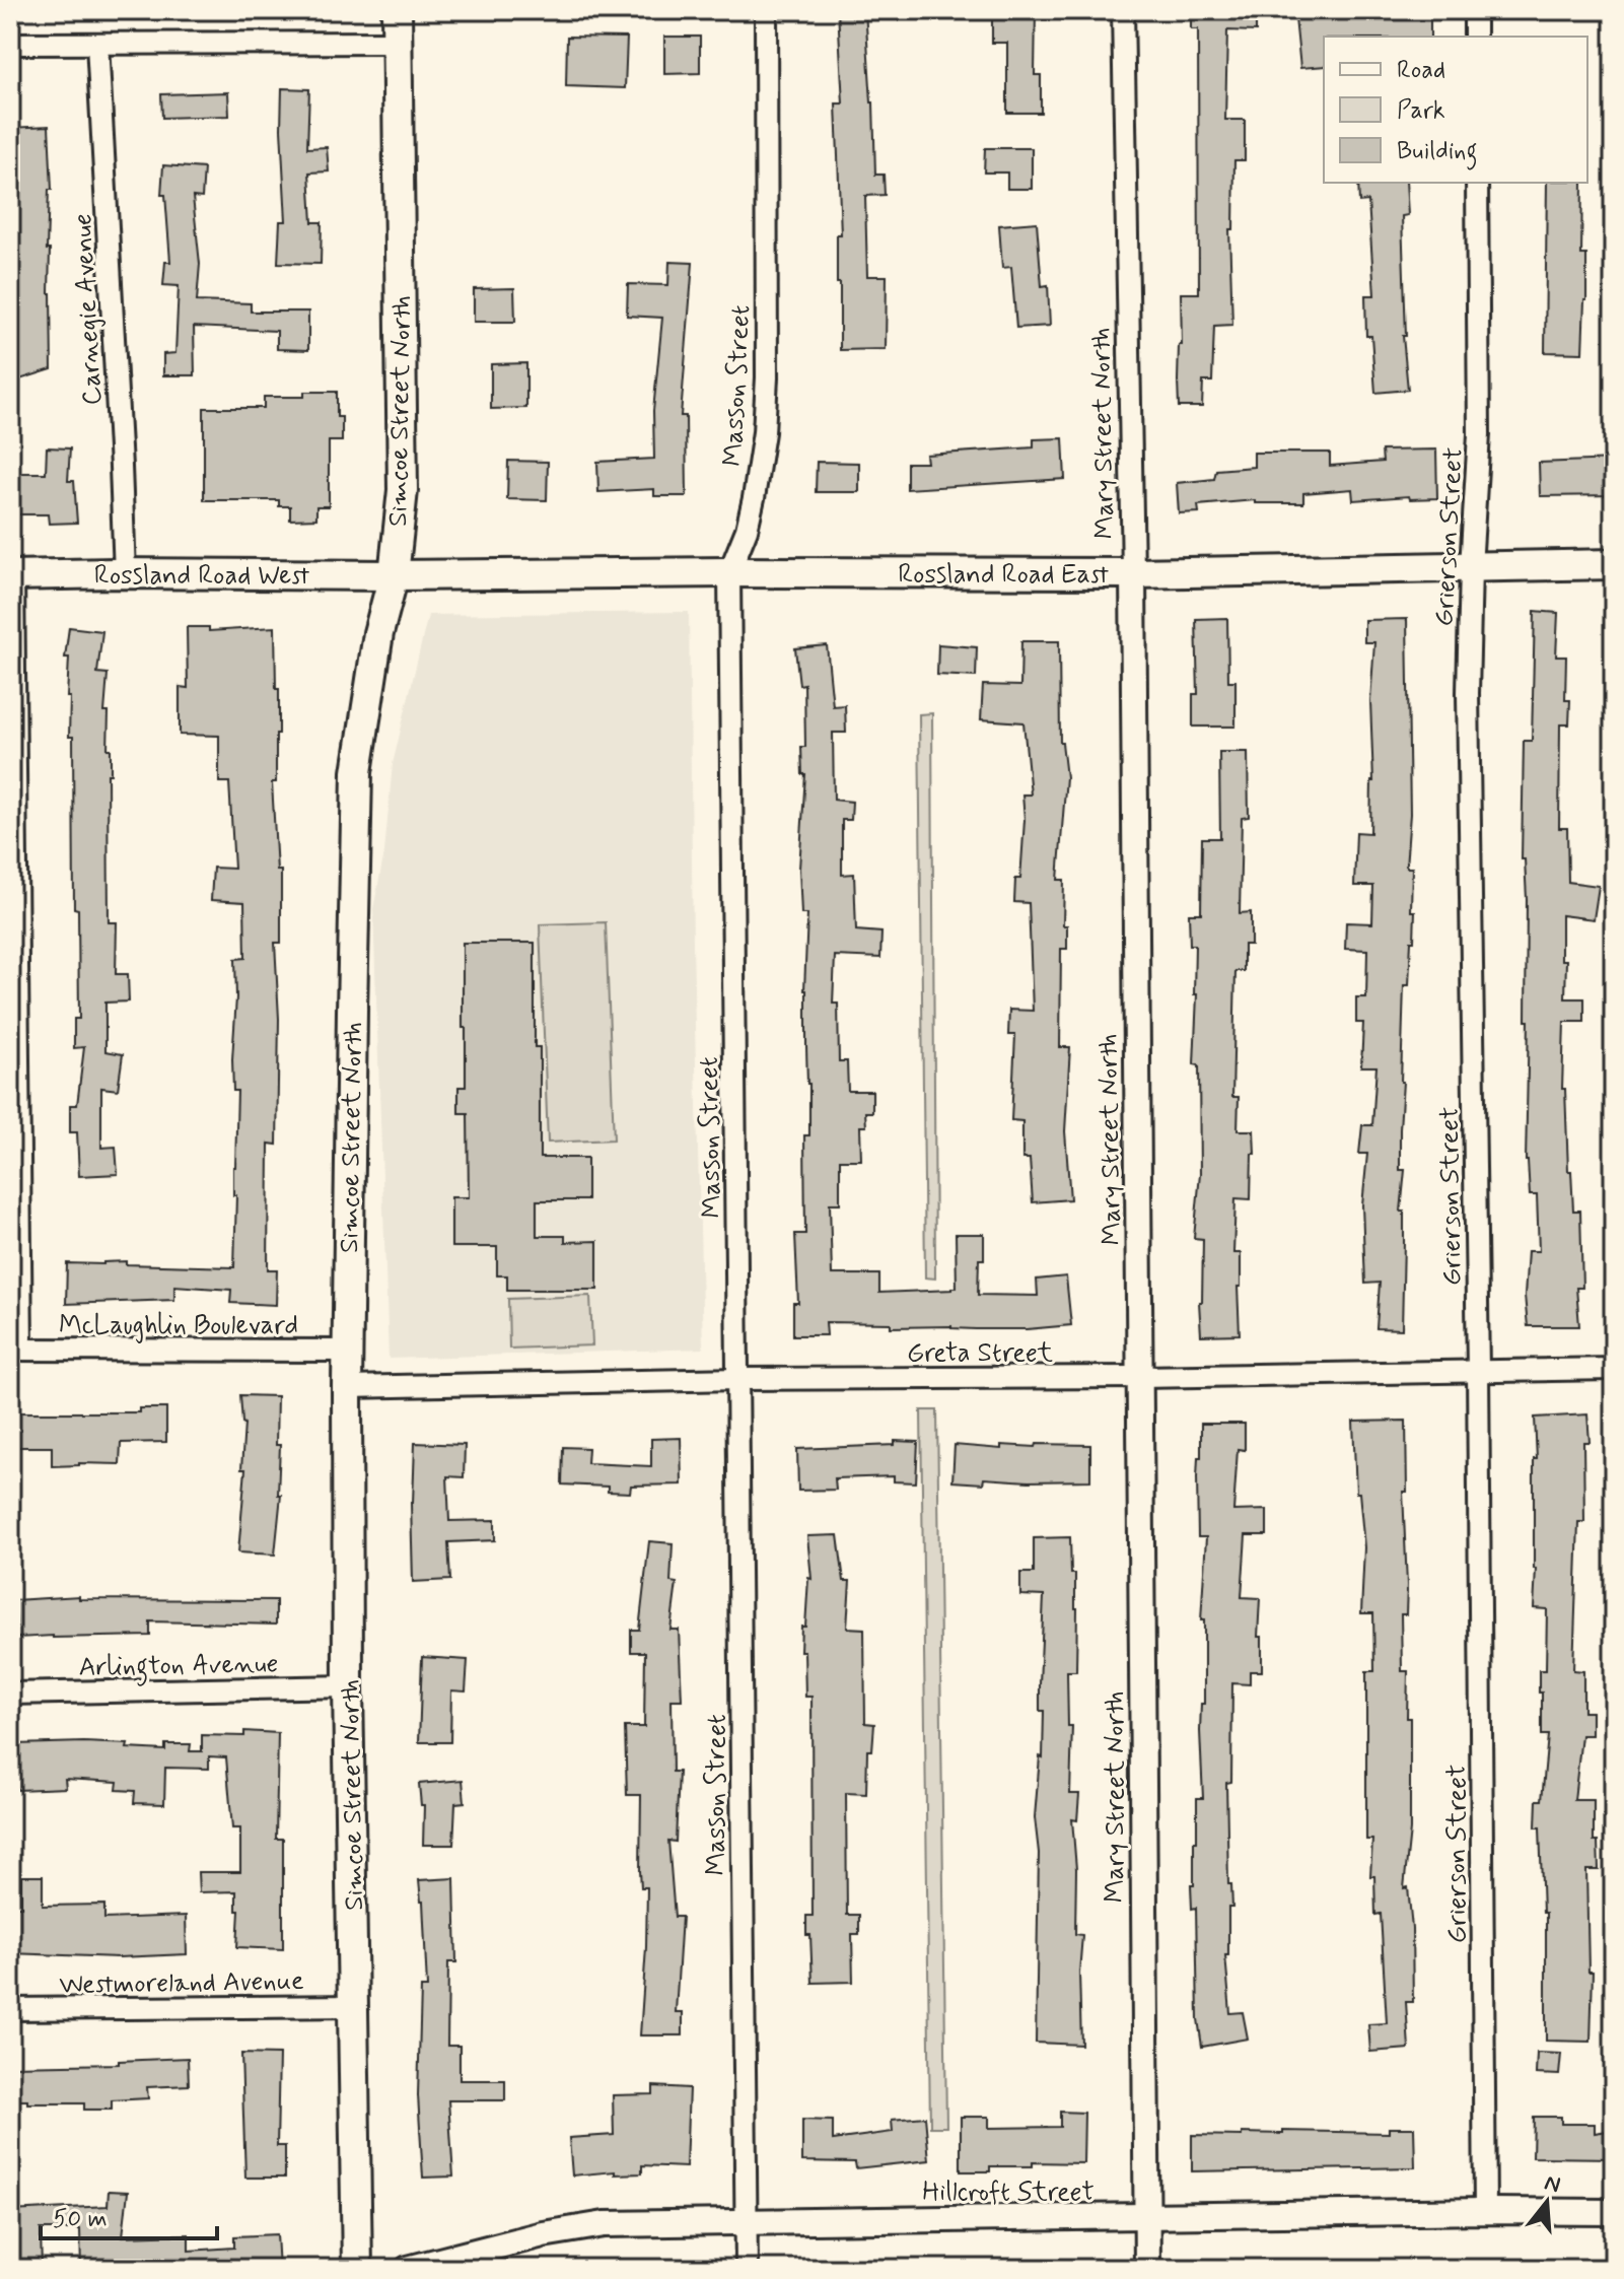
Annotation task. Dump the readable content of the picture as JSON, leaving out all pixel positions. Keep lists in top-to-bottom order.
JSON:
{
  "streets": {
    "main road": ["Simcoe Street North", "Rossland Road East", "Rossland Road West"],
    "street": [
      "Carnegie Avenue",
      "Masson Street",
      "Mary Street North",
      "Grierson Street",
      "McLaughlin Boulevard",
      "Greta Street",
      "Arlington Avenue",
      "Westmoreland Avenue",
      "Hillcroft Street"
    ]
  },
  "crossings": [
    ["Carnegie Avenue", "Rossland Road West"],
    ["Masson Street", "Rossland Road East"],
    ["Masson Street", "Greta Street"],
    ["Masson Street", "Hillcroft Street"],
    ["Simcoe Street North", "Rossland Road East"],
    ["Simcoe Street North", "Rossland Road West"],
    ["Simcoe Street North", "McLaughlin Boulevard"],
    ["Simcoe Street North", "Greta Street"],
    ["Simcoe Street North", "Arlington Avenue"],
    ["Simcoe Street North", "Westmoreland Avenue"],
    ["Mary Street North", "Rossland Road East"],
    ["Mary Street North", "Greta Street"],
    ["Mary Street North", "Hillcroft Street"],
    ["Grierson Street", "Rossland Road East"],
    ["Grierson Street", "Greta Street"],
    ["Grierson Street", "Hillcroft Street"],
    ["Rossland Road East", "Rossland Road West"]
  ],
  "legend": ["Road", "Park", "Building"],
  "scale_bar": "50 m",
  "north": "top"
}
